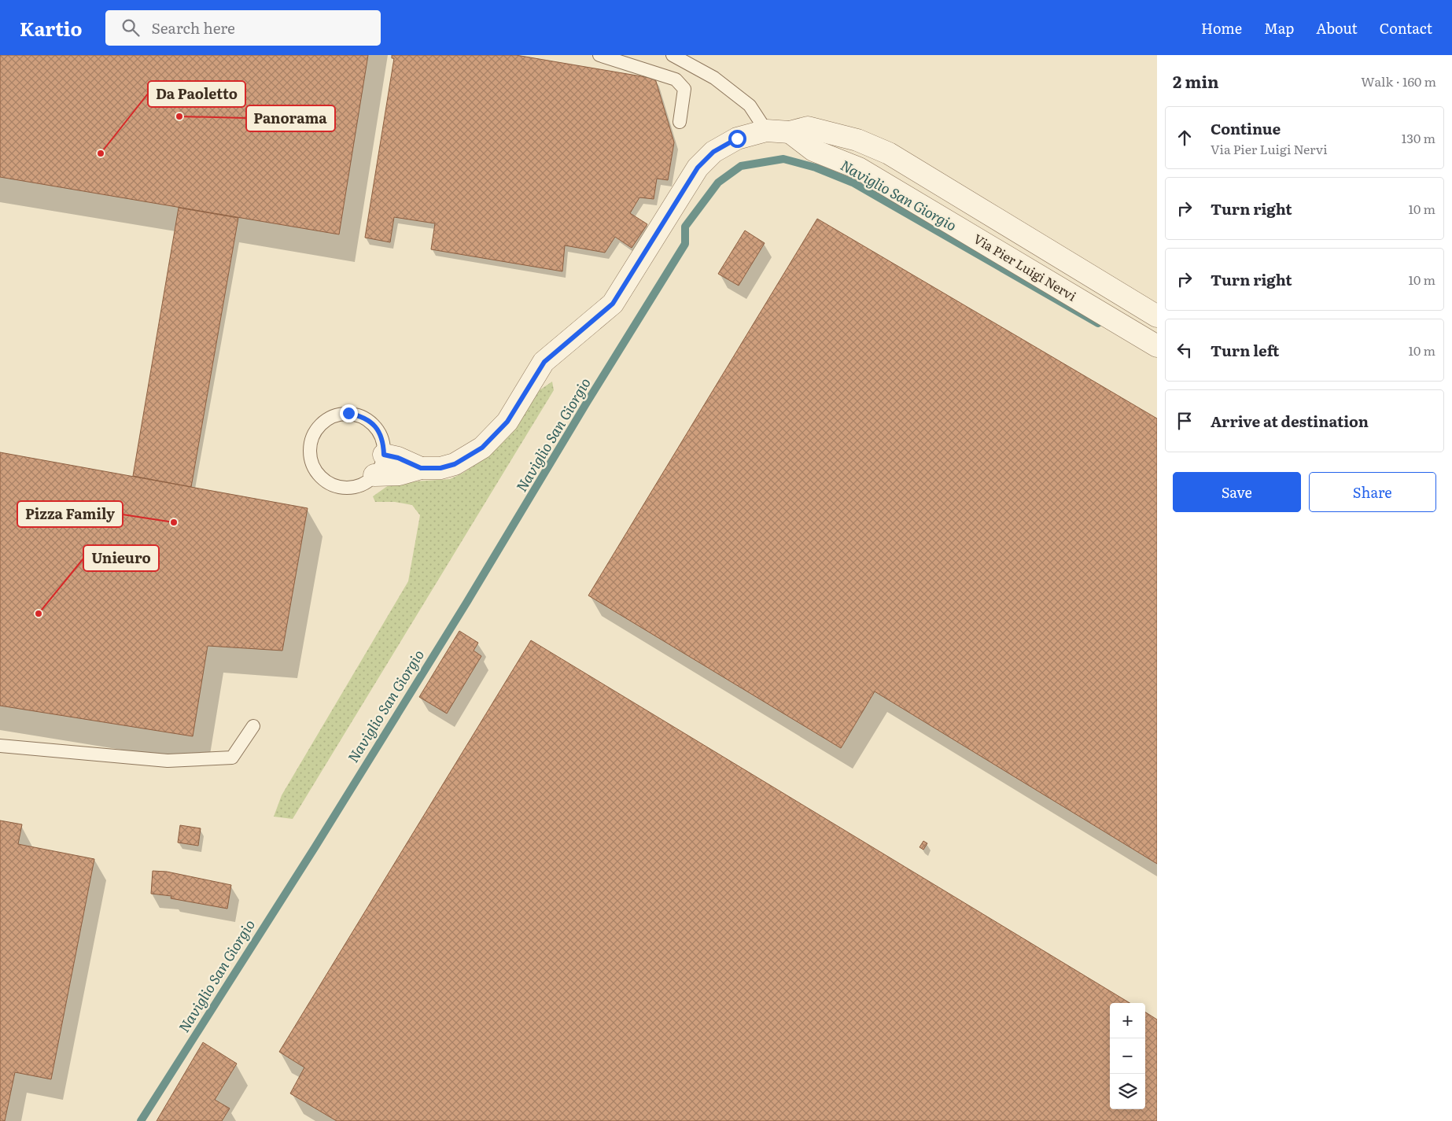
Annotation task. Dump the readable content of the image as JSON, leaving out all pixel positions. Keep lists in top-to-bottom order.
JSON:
{
  "streets": {
    "street": ["Via Pier Luigi Nervi"]
  },
  "water": ["Naviglio San Giorgio"],
  "places": [
    "Panorama",
    "Da Paoletto",
    "Pizza Family",
    "Unieuro"
  ],
  "page": {
    "header": "Kartio",
    "search": "Search here",
    "nav": [
      "Home",
      "Map",
      "About",
      "Contact"
    ],
    "heading": ["2 min", "Walk · 160 m"],
    "list": [
      ["Continue", "Via Pier Luigi Nervi", "130 m"],
      ["Turn right", "10 m"],
      ["Turn right", "10 m"],
      ["Turn left", "10 m"],
      "Arrive at destination"
    ],
    "buttons": ["Save", "Share"],
    "map_buttons": ["+", "−"]
  }
}
